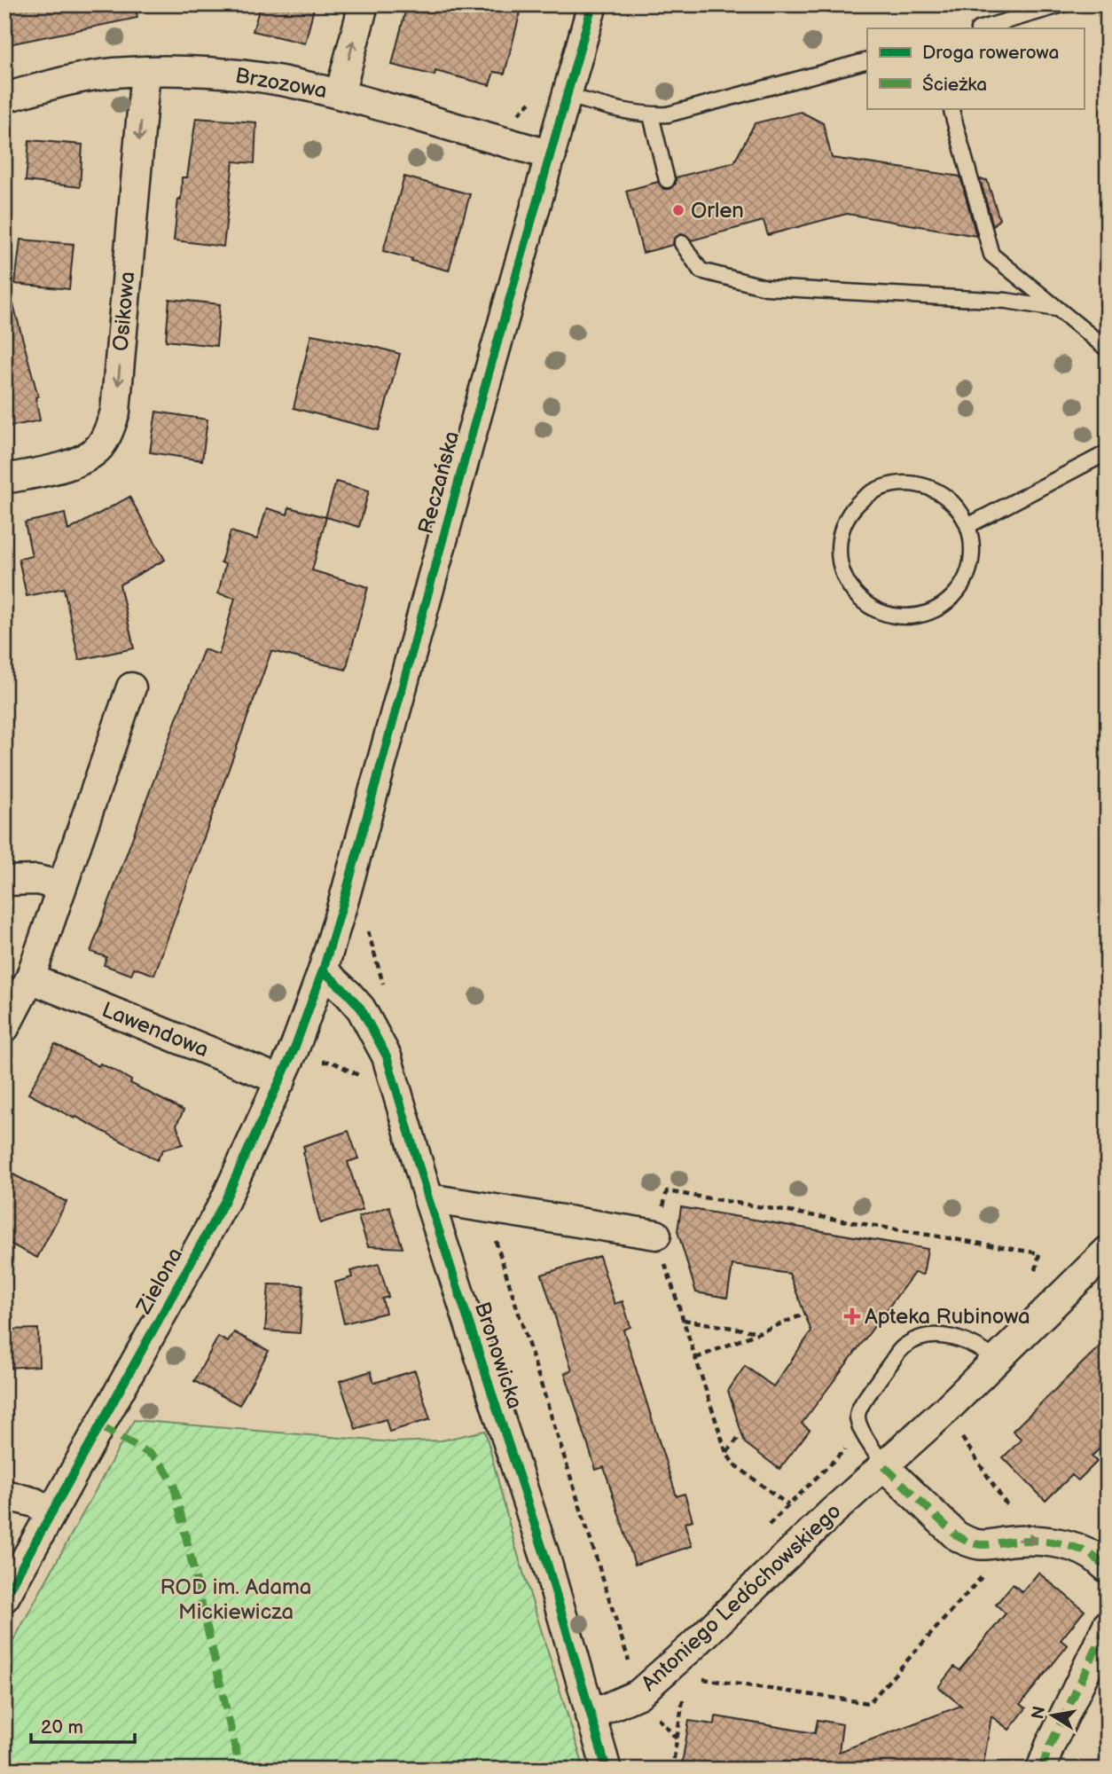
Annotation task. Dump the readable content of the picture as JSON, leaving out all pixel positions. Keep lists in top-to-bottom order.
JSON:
{
  "streets": {
    "street": [
      "Brzozowa",
      "Osikowa",
      "Reczańska",
      "Lawendowa",
      "Zielona",
      "Bronowicka",
      "Antoniego Ledóchowskiego"
    ]
  },
  "crossings": [
    ["Brzozowa", "Osikowa"],
    ["Brzozowa", "Reczańska"],
    ["Reczańska", "Zielona"],
    ["Reczańska", "Bronowicka"],
    ["Lawendowa", "Zielona"],
    ["Zielona", "Bronowicka"],
    ["Bronowicka", "Antoniego Ledóchowskiego"]
  ],
  "one_way": ["Osikowa"],
  "parks": ["ROD im. Adama Mickiewicza"],
  "places": {
    "other": ["Orlen"],
    "health": ["Apteka Rubinowa"]
  },
  "legend": ["Droga rowerowa", "Ścieżka"],
  "scale_bar": "20 m",
  "north": "left"
}
